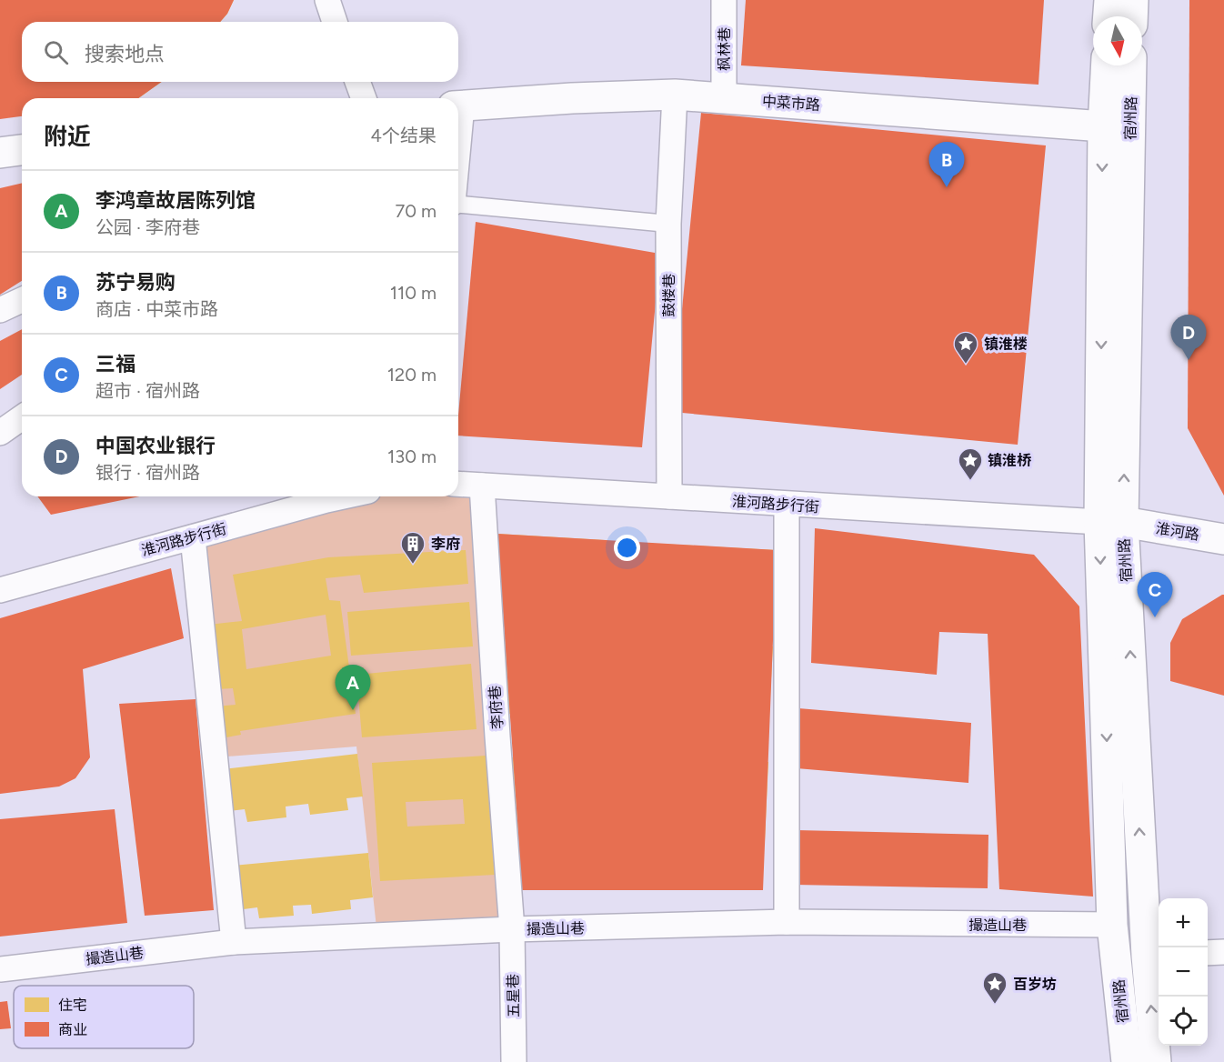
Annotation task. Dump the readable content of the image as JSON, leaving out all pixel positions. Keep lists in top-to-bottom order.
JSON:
{
  "streets": {
    "main road": ["中菜市路", "宿州路", "淮河路"],
    "street": [
      "枫林巷",
      "鼓楼巷",
      "淮河路步行街",
      "李府巷",
      "撮造山巷",
      "五星巷"
    ]
  },
  "crossings": [
    ["枫林巷", "中菜市路"],
    ["中菜市路", "宿州路"],
    ["中菜市路", "鼓楼巷"],
    ["宿州路", "淮河路步行街"],
    ["宿州路", "淮河路"],
    ["宿州路", "撮造山巷"],
    ["鼓楼巷", "淮河路步行街"],
    ["淮河路步行街", "淮河路"],
    ["淮河路步行街", "李府巷"],
    ["李府巷", "撮造山巷"],
    ["李府巷", "五星巷"],
    ["撮造山巷", "五星巷"]
  ],
  "places": {
    "place": ["镇淮楼", "镇淮桥", "百岁坊"],
    "building": ["李府"]
  },
  "legend": ["住宅", "商业"],
  "north": "bottom",
  "page": {
    "search": "搜索地点",
    "heading": ["附近", "4个结果"],
    "pins": [
      "B",
      "D",
      "C",
      "A"
    ],
    "list": [
      {
        "mark": "A",
        "name": "李鸿章故居陈列馆",
        "note": "公园 · 李府巷",
        "value": "70 m"
      },
      {
        "mark": "B",
        "name": "苏宁易购",
        "note": "商店 · 中菜市路",
        "value": "110 m"
      },
      {
        "mark": "C",
        "name": "三福",
        "note": "超市 · 宿州路",
        "value": "120 m"
      },
      {
        "mark": "D",
        "name": "中国农业银行",
        "note": "银行 · 宿州路",
        "value": "130 m"
      }
    ],
    "map_buttons": ["+", "−"]
  }
}
